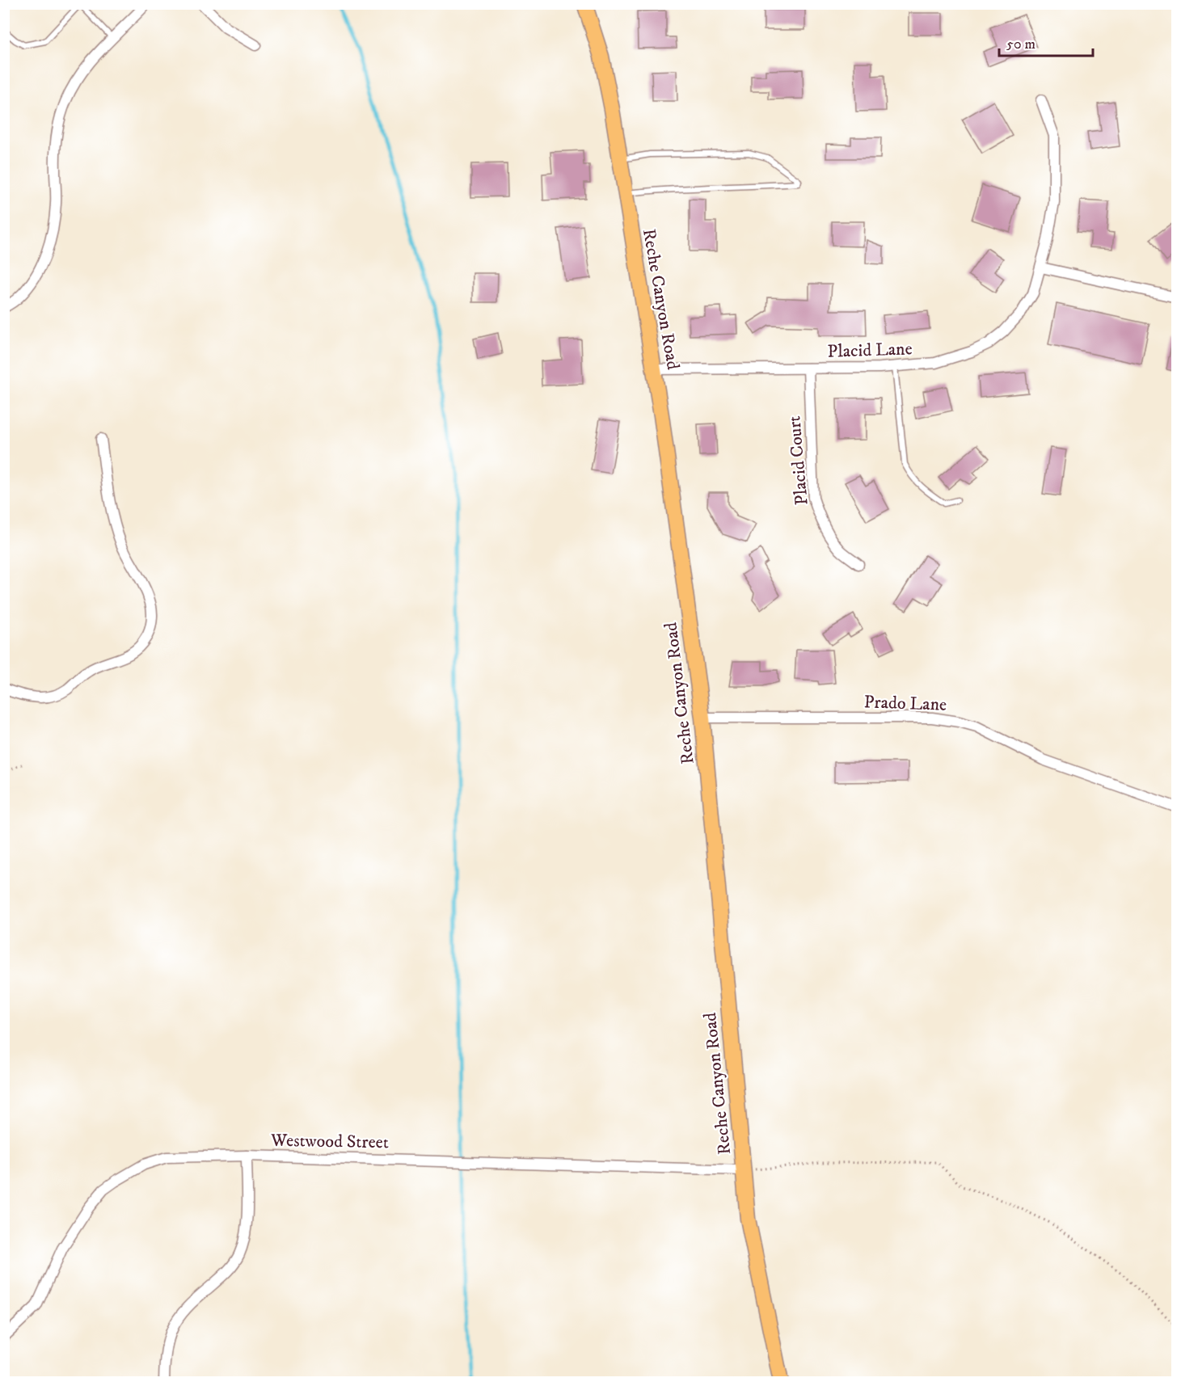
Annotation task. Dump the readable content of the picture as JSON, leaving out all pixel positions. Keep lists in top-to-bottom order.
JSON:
{
  "streets": {
    "main road": ["Reche Canyon Road"],
    "street": [
      "Placid Lane",
      "Placid Court",
      "Prado Lane",
      "Westwood Street"
    ]
  },
  "crossings": [
    ["Reche Canyon Road", "Placid Lane"],
    ["Reche Canyon Road", "Prado Lane"],
    ["Reche Canyon Road", "Westwood Street"],
    ["Placid Lane", "Placid Court"]
  ],
  "scale_bar": "50 m"
}
